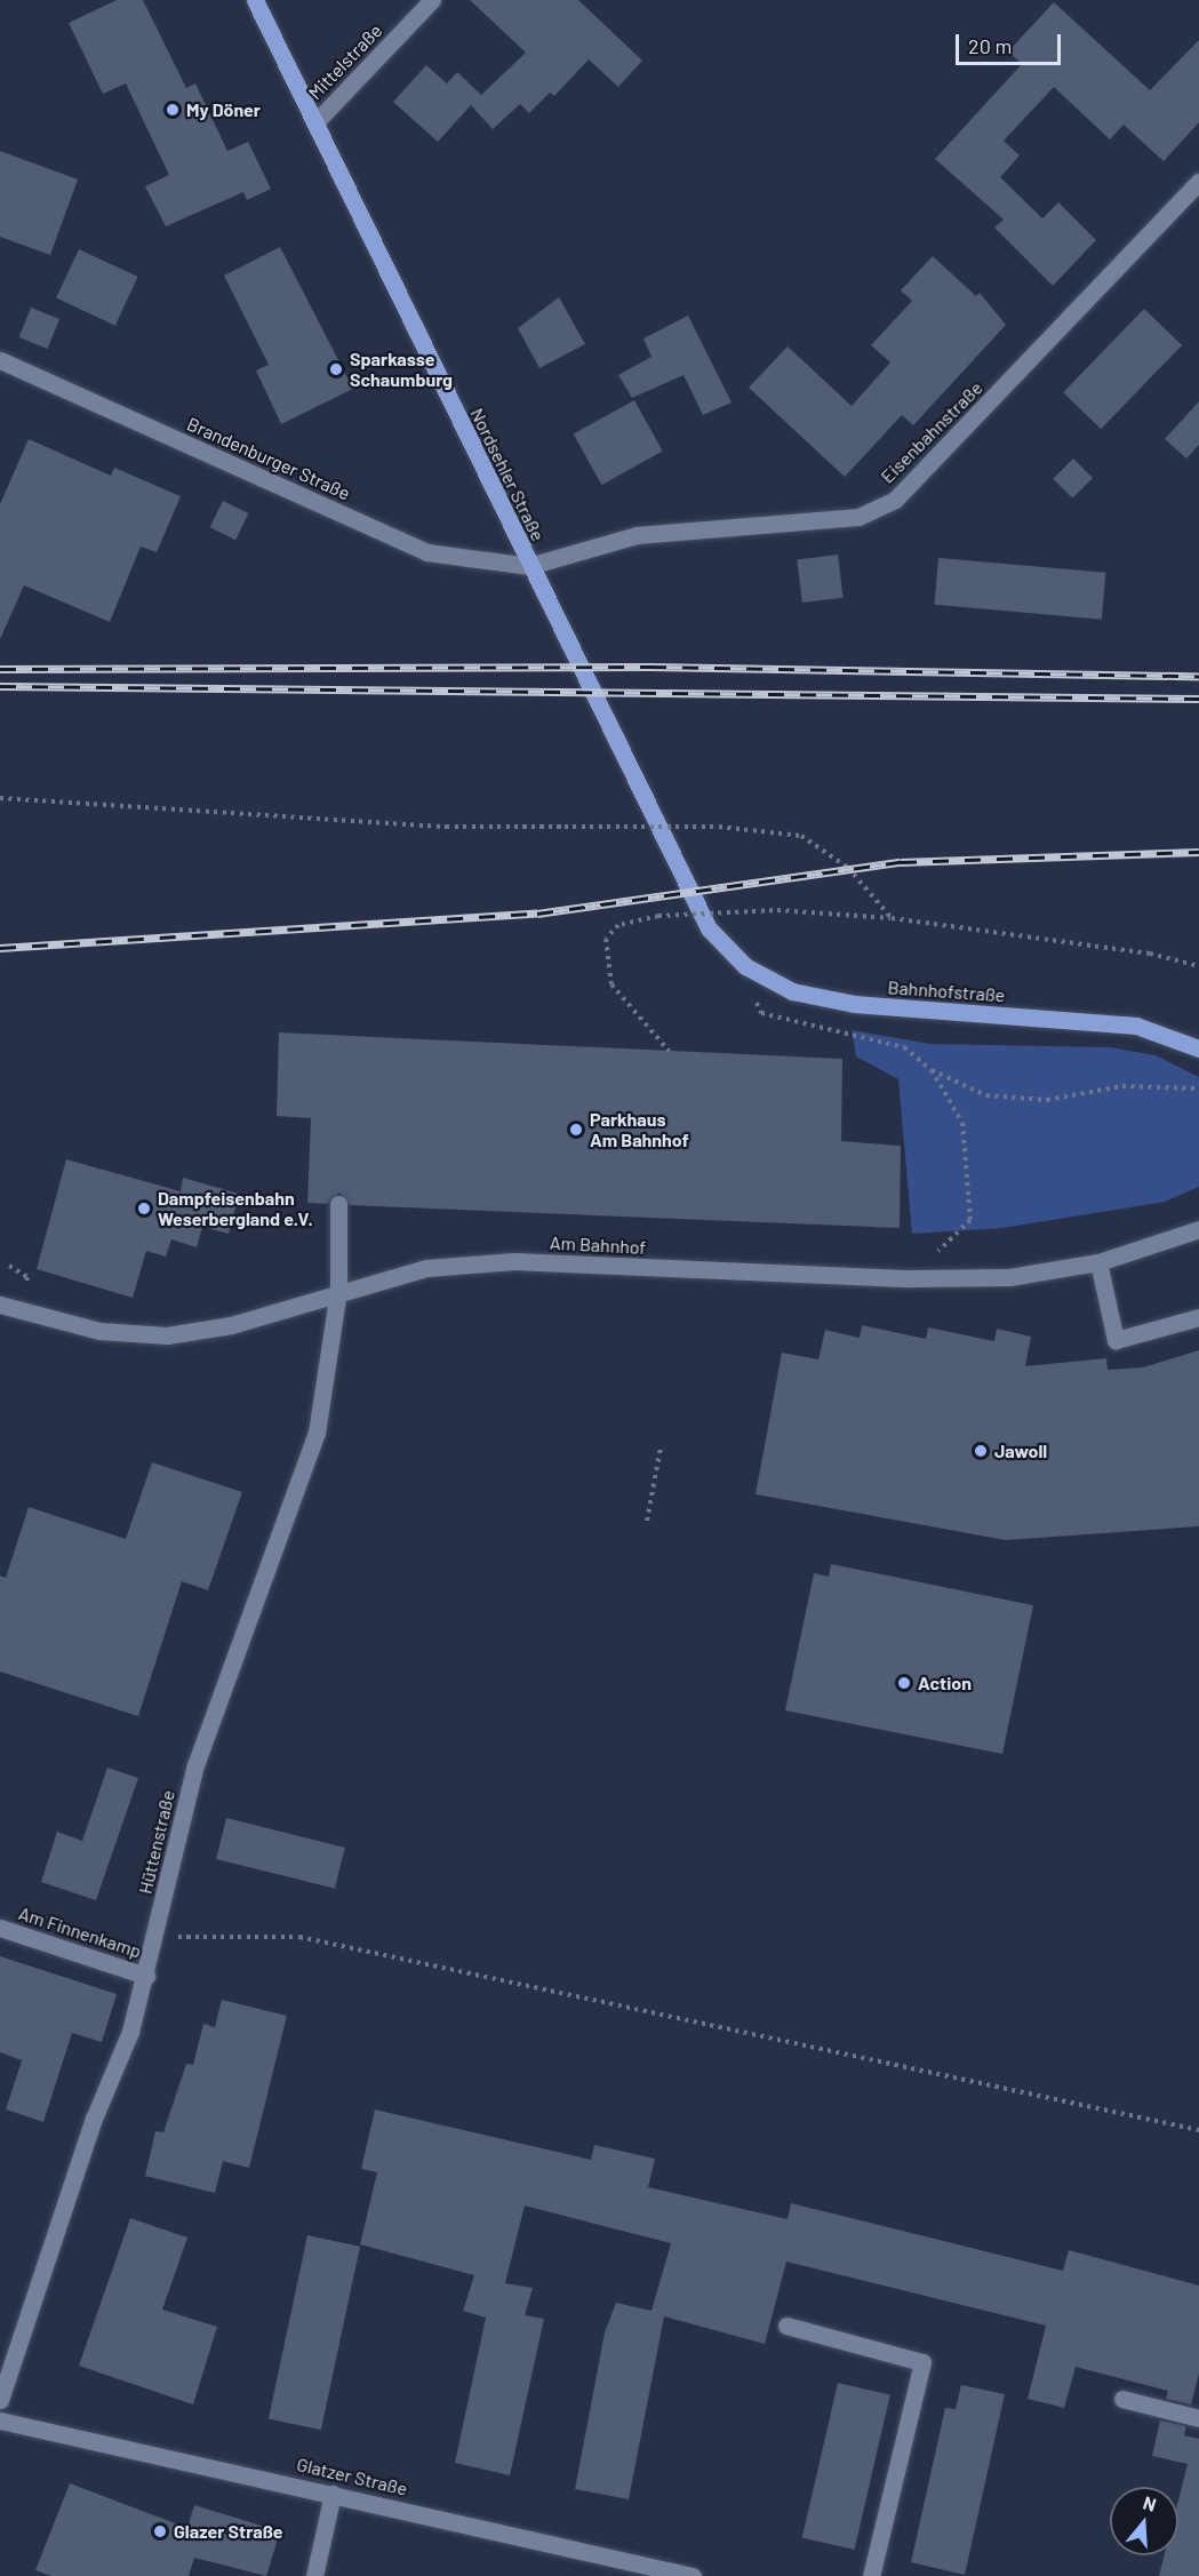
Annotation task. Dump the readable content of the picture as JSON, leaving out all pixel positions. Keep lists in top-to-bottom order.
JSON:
{
  "streets": {
    "main road": ["Nordsehler Straße", "Bahnhofstraße"],
    "street": [
      "Mittelstraße",
      "Eisenbahnstraße",
      "Brandenburger Straße",
      "Am Bahnhof",
      "Hüttenstraße",
      "Am Finnenkamp",
      "Glatzer Straße"
    ]
  },
  "crossings": [
    ["Mittelstraße", "Nordsehler Straße"],
    ["Eisenbahnstraße", "Brandenburger Straße"],
    ["Eisenbahnstraße", "Nordsehler Straße"],
    ["Brandenburger Straße", "Nordsehler Straße"],
    ["Nordsehler Straße", "Bahnhofstraße"],
    ["Am Bahnhof", "Hüttenstraße"],
    ["Hüttenstraße", "Am Finnenkamp"]
  ],
  "places": [
    "My Döner",
    "Sparkasse Schaumburg",
    "Parkhaus Am Bahnhof",
    "Dampfeisenbahn Weserbergland e.V.",
    "Jawoll",
    "Action",
    "Glazer Straße"
  ],
  "scale_bar": "20 m",
  "north": "top"
}
